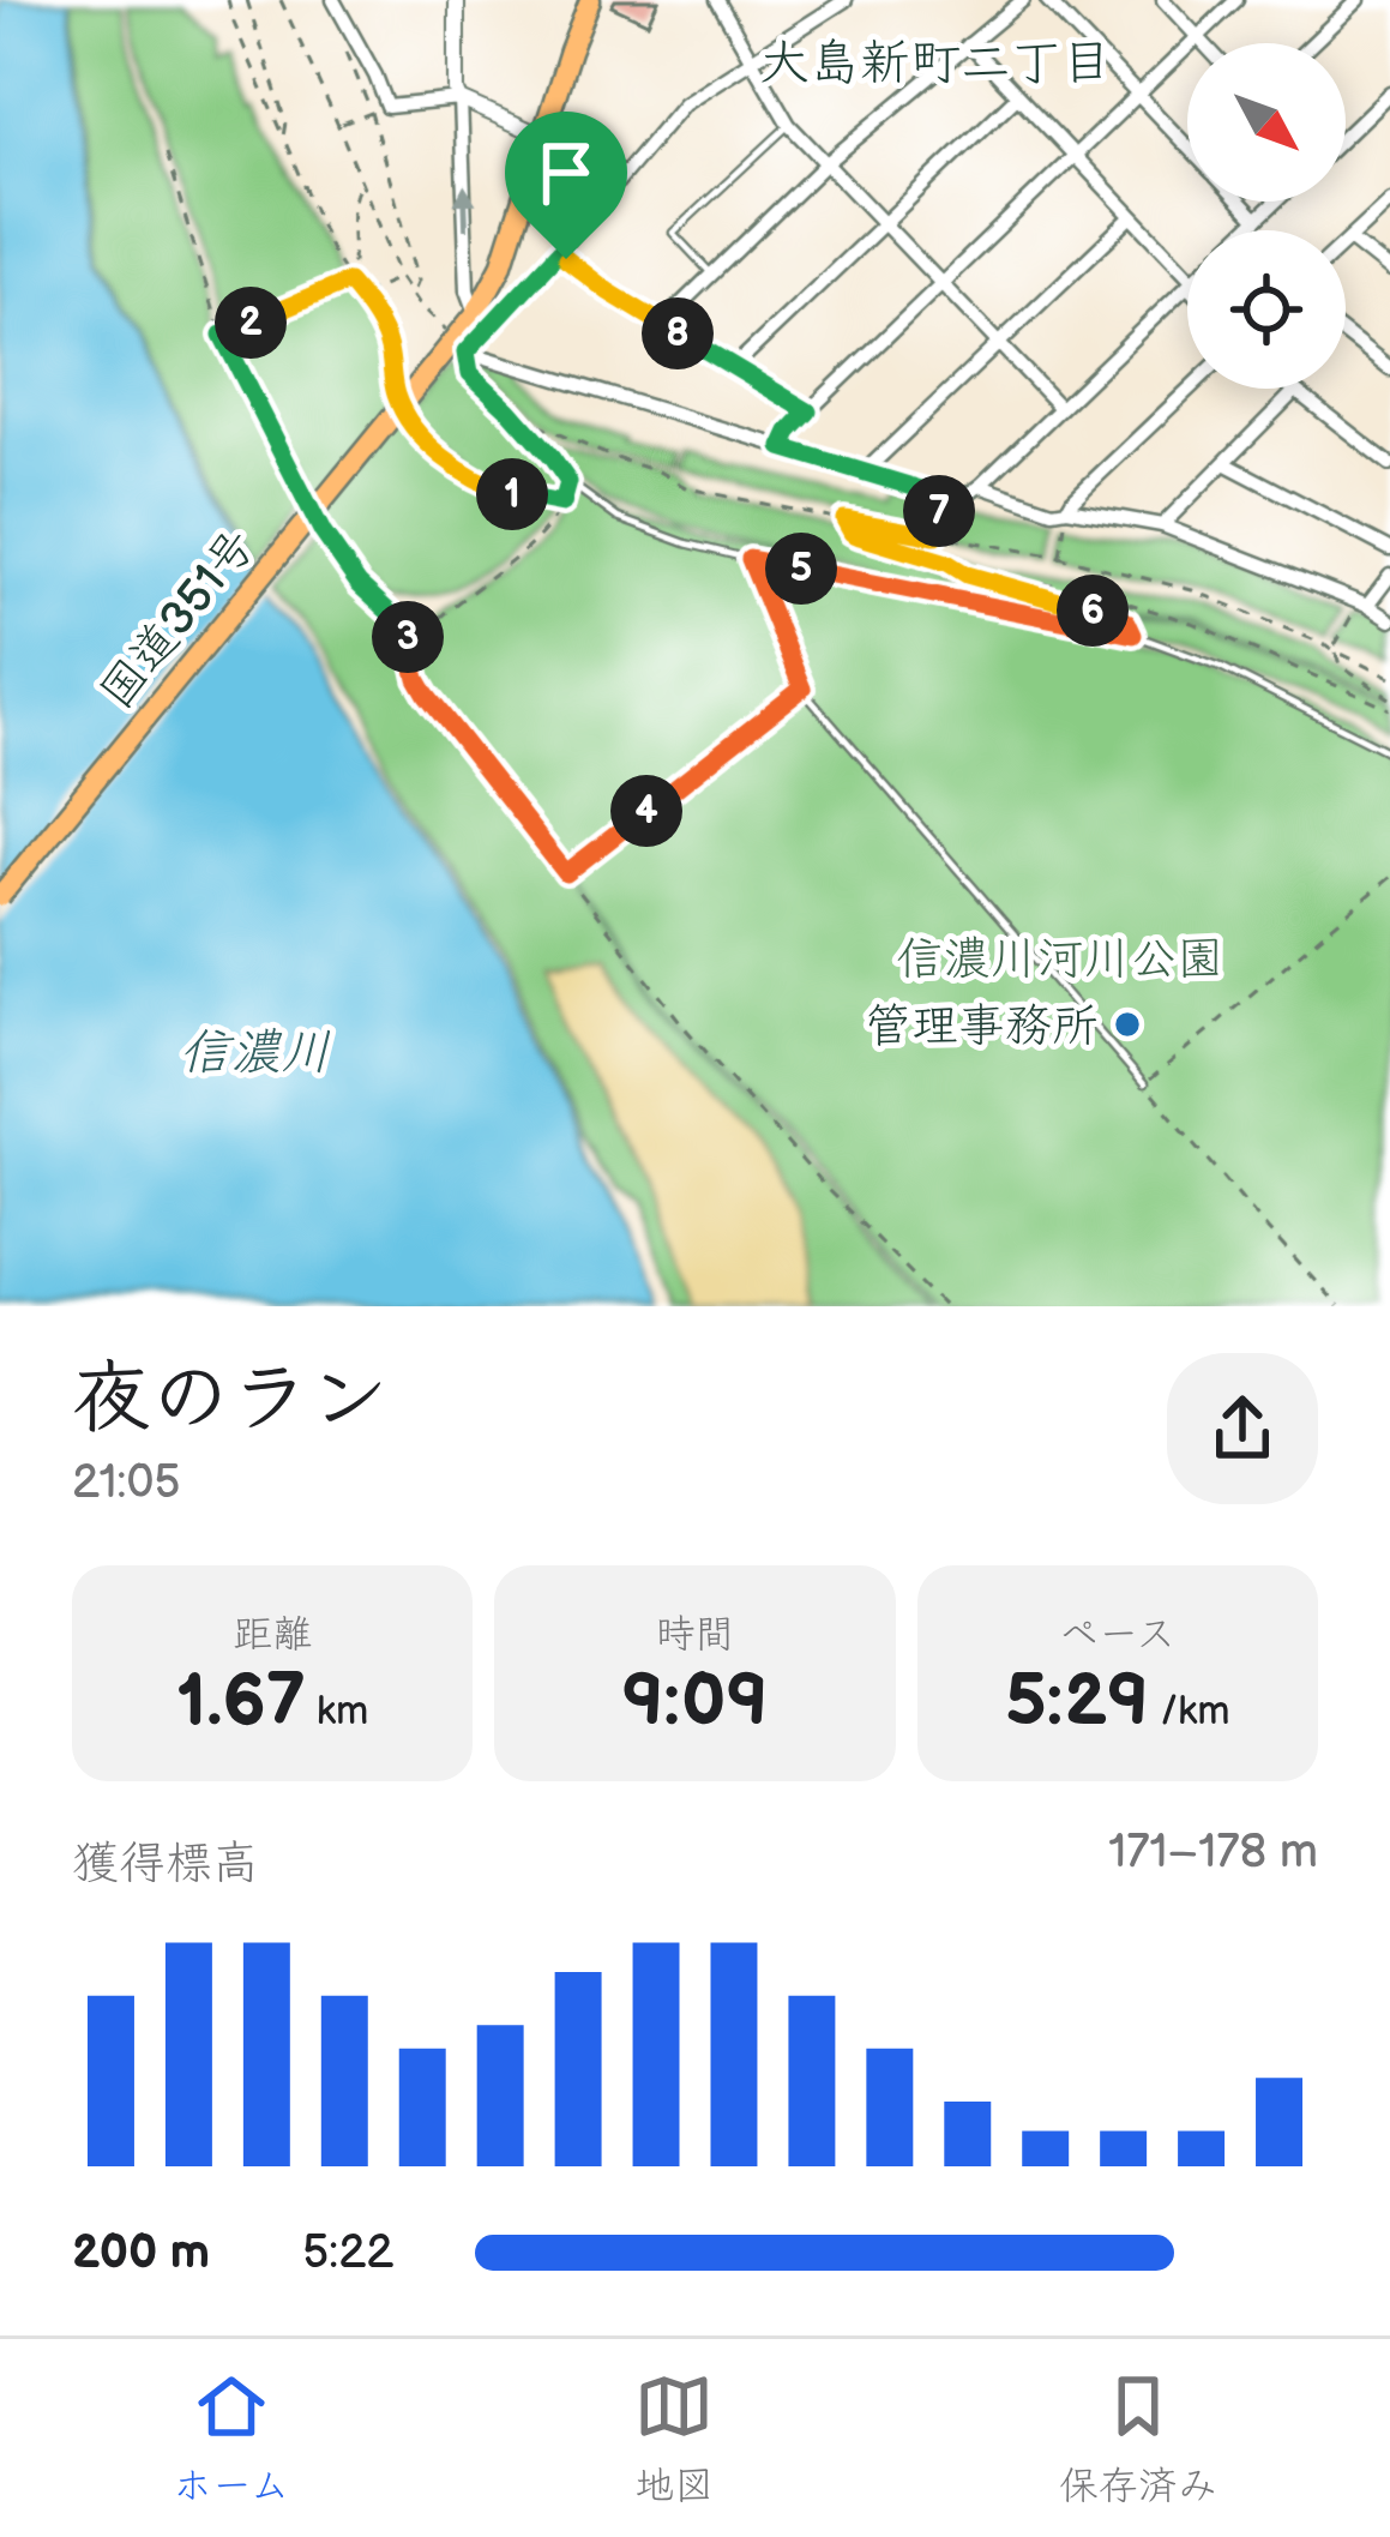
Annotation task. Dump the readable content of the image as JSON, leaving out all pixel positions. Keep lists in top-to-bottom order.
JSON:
{
  "streets": {
    "highway": ["国道351号"]
  },
  "districts": ["大島新町二丁目"],
  "water": ["信濃川"],
  "parks": ["信濃川河川公園"],
  "places": ["管理事務所"],
  "north": "bottom right",
  "page": {
    "pins": [
      "2",
      "8",
      "1",
      "7",
      "5",
      "6",
      "3",
      "4"
    ],
    "heading": ["夜のラン", "21:05"],
    "stats": [
      ["距離", "1.67 km"],
      ["時間", "9:09"],
      ["ペース", "5:29 /km"]
    ],
    "chart": ["獲得標高", "171–178 m"],
    "list": [
      {
        "name": "200 m",
        "note": "5:22"
      }
    ],
    "tabs": ["ホーム", "地図", "保存済み"]
  }
}
